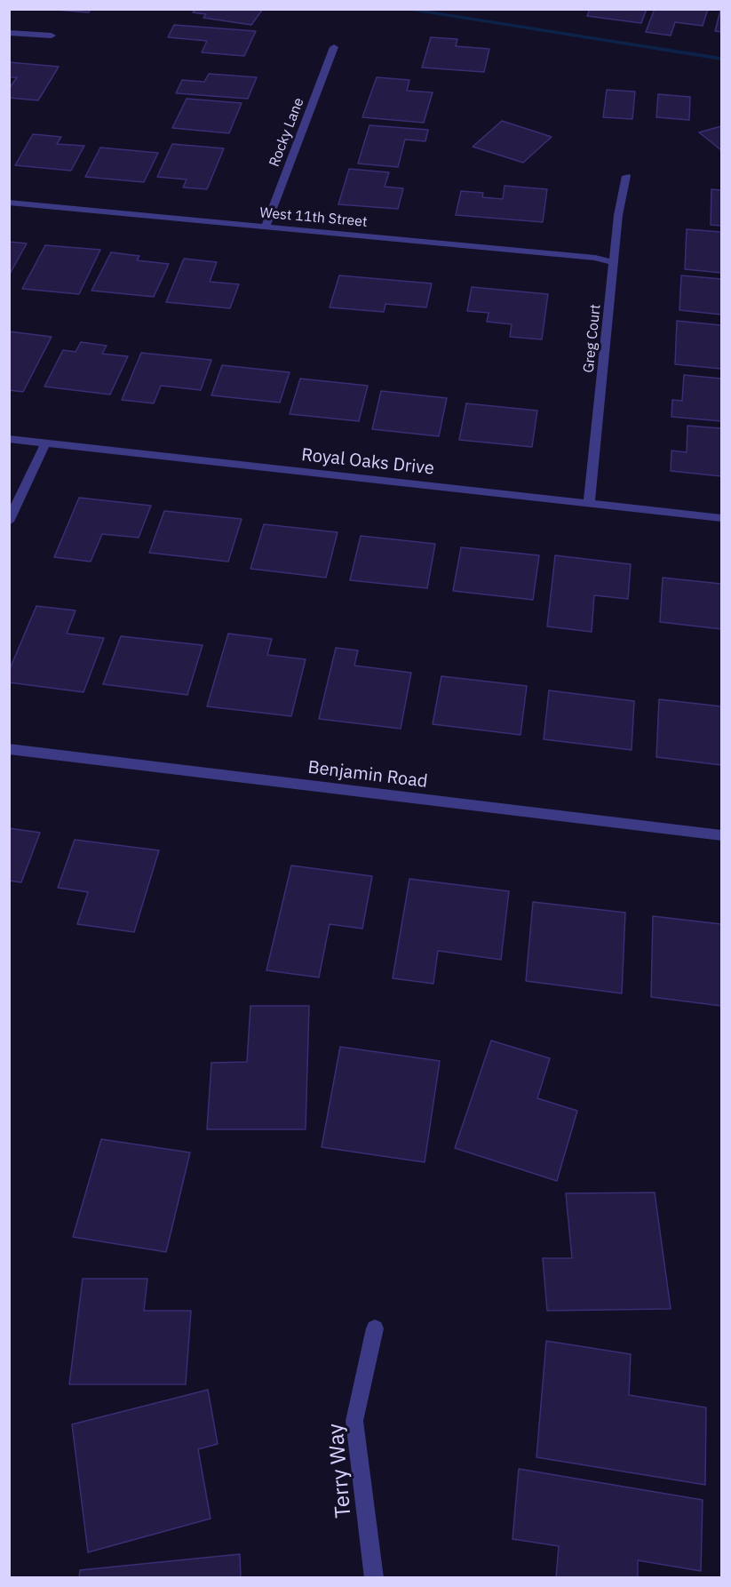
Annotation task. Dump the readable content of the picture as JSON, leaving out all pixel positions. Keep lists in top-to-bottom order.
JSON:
{
  "streets": {
    "street": [
      "Rocky Lane",
      "West 11th Street",
      "Greg Court",
      "Royal Oaks Drive",
      "Benjamin Road",
      "Terry Way"
    ]
  },
  "crossings": [
    ["Rocky Lane", "West 11th Street"],
    ["West 11th Street", "Greg Court"],
    ["Greg Court", "Royal Oaks Drive"]
  ]
}
